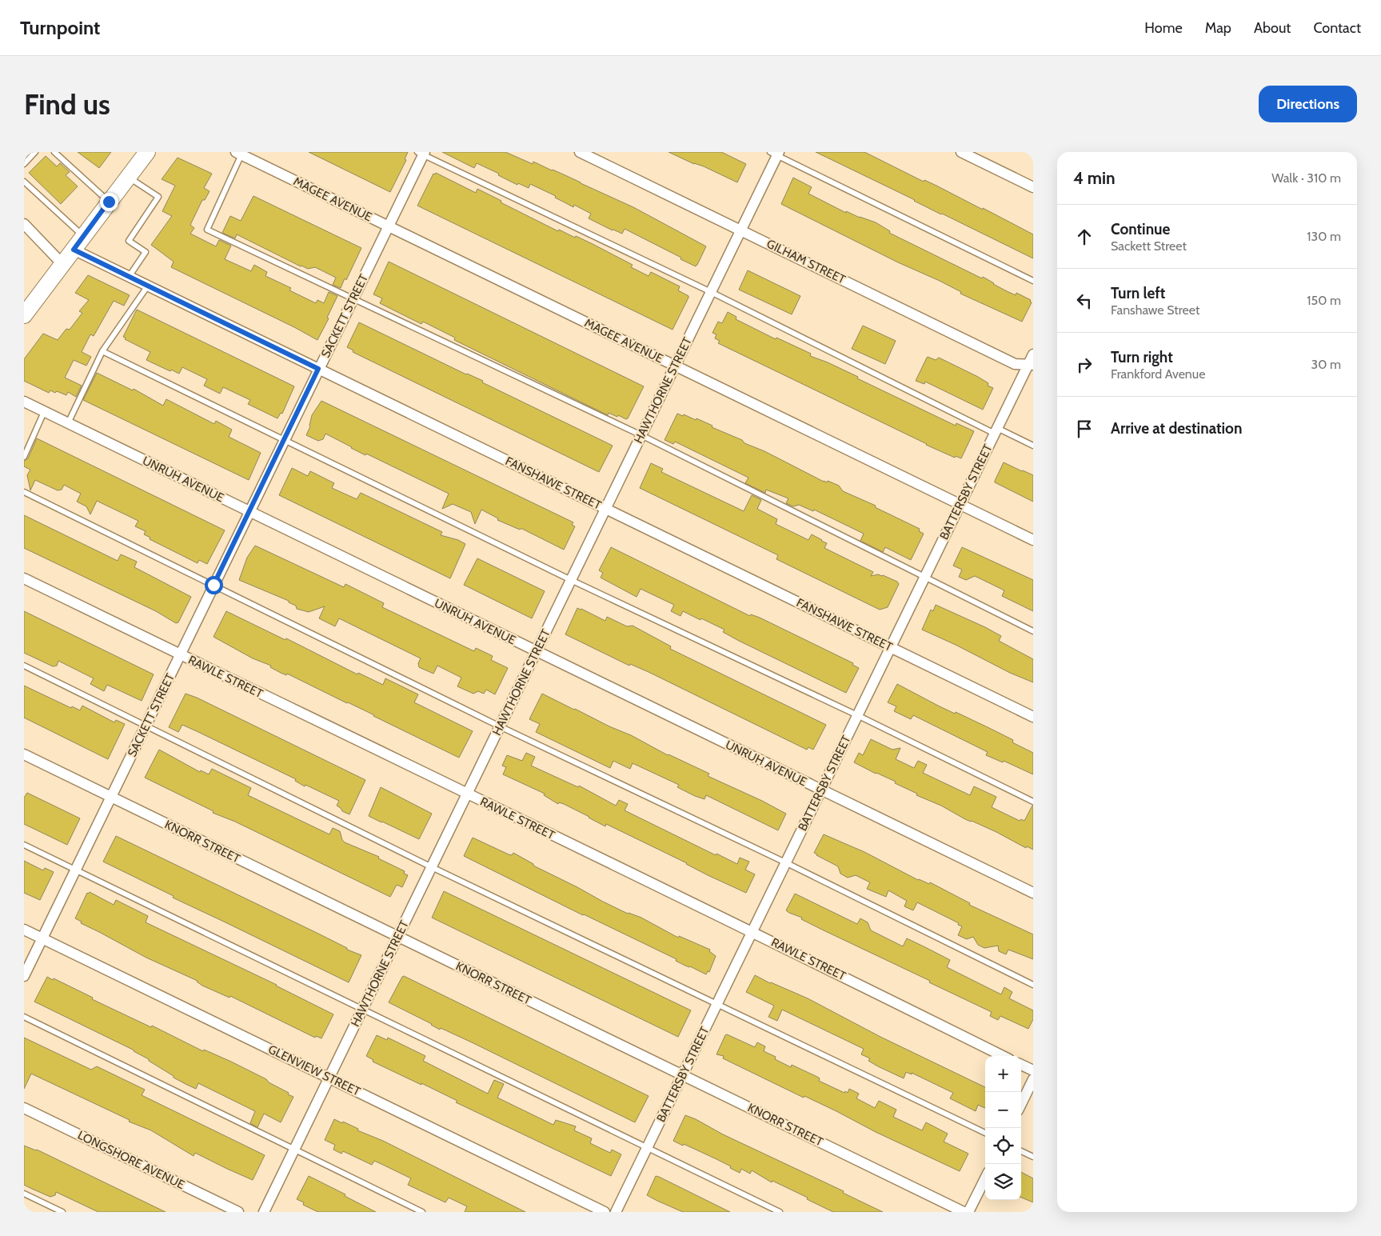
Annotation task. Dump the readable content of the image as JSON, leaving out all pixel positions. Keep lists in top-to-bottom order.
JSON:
{
  "streets": {
    "street": [
      "MAGEE AVENUE",
      "GILHAM STREET",
      "SACKETT STREET",
      "HAWTHORNE STREET",
      "UNRUH AVENUE",
      "FANSHAWE STREET",
      "BATTERSBY STREET",
      "RAWLE STREET",
      "KNORR STREET",
      "GLENVIEW STREET",
      "LONGSHORE AVENUE"
    ]
  },
  "crossings": [
    ["MAGEE AVENUE", "SACKETT STREET"],
    ["MAGEE AVENUE", "HAWTHORNE STREET"],
    ["MAGEE AVENUE", "BATTERSBY STREET"],
    ["GILHAM STREET", "HAWTHORNE STREET"],
    ["GILHAM STREET", "BATTERSBY STREET"],
    ["SACKETT STREET", "UNRUH AVENUE"],
    ["SACKETT STREET", "FANSHAWE STREET"],
    ["SACKETT STREET", "RAWLE STREET"],
    ["SACKETT STREET", "KNORR STREET"],
    ["SACKETT STREET", "GLENVIEW STREET"],
    ["HAWTHORNE STREET", "UNRUH AVENUE"],
    ["HAWTHORNE STREET", "FANSHAWE STREET"],
    ["HAWTHORNE STREET", "RAWLE STREET"],
    ["HAWTHORNE STREET", "KNORR STREET"],
    ["HAWTHORNE STREET", "GLENVIEW STREET"],
    ["UNRUH AVENUE", "BATTERSBY STREET"],
    ["FANSHAWE STREET", "BATTERSBY STREET"],
    ["BATTERSBY STREET", "RAWLE STREET"],
    ["BATTERSBY STREET", "KNORR STREET"]
  ],
  "page": {
    "header": "Turnpoint",
    "nav": [
      "Home",
      "Map",
      "About",
      "Contact"
    ],
    "buttons": "Directions",
    "title": "Find us",
    "heading": ["4 min", "Walk · 310 m"],
    "list": [
      ["Continue", "Sackett Street", "130 m"],
      ["Turn left", "Fanshawe Street", "150 m"],
      ["Turn right", "Frankford Avenue", "30 m"],
      "Arrive at destination"
    ],
    "map_buttons": ["+", "−"]
  }
}
